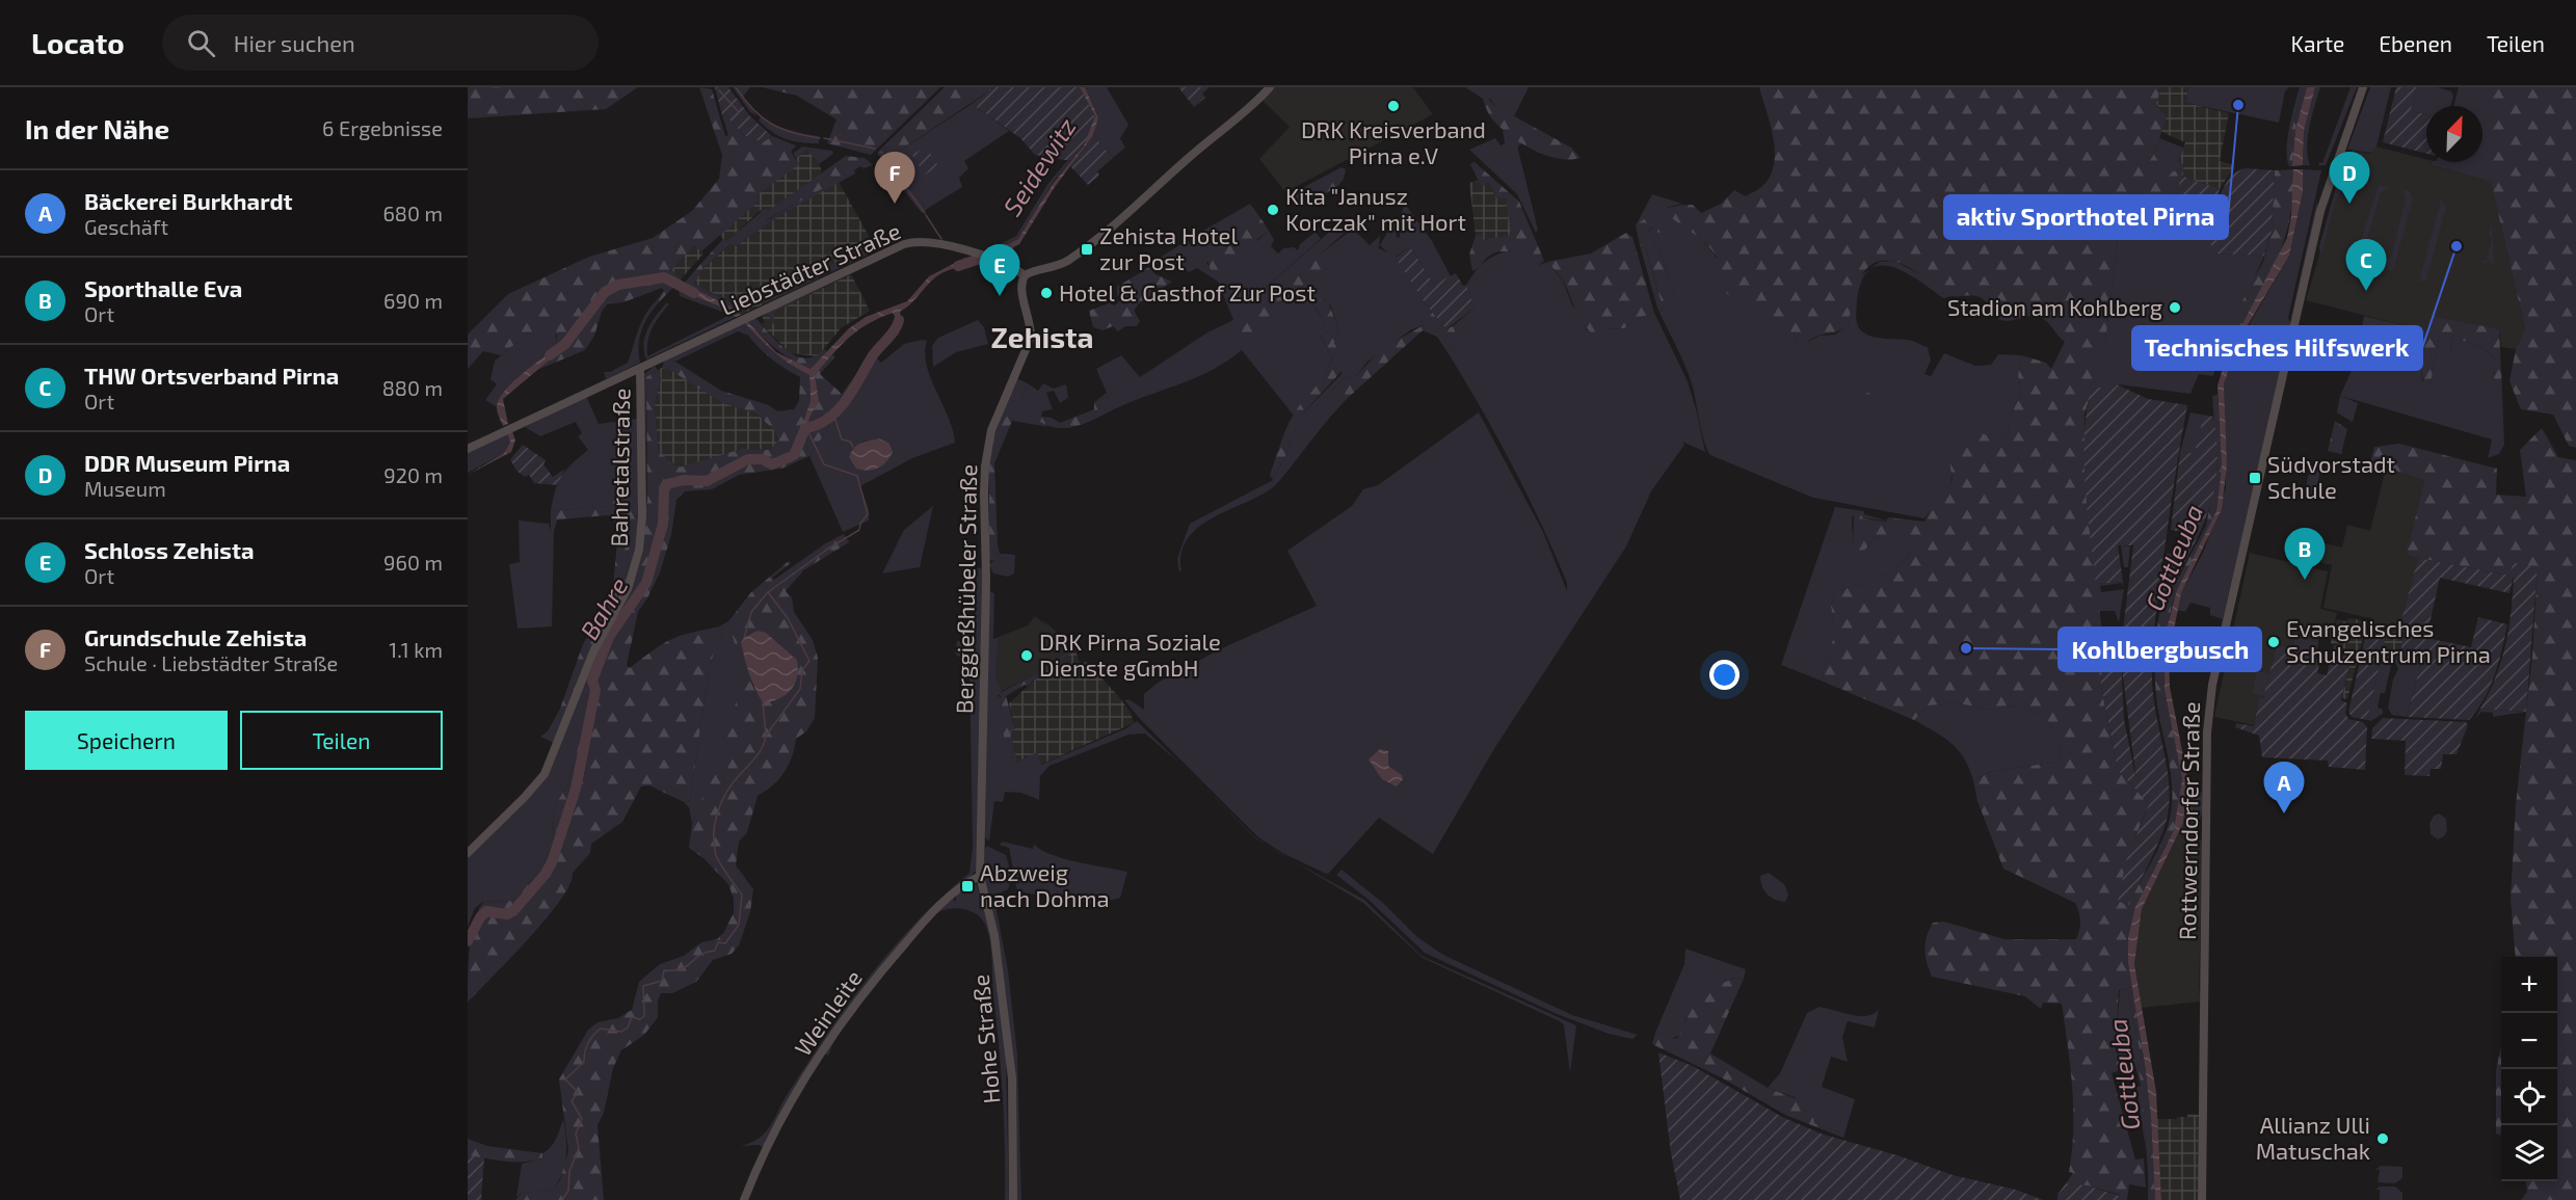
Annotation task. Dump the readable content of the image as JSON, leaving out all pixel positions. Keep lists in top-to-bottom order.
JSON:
{
  "streets": {
    "main road": [
      "Liebstädter Straße",
      "Bahretalstraße",
      "Berggießhübeler Straße",
      "Rottwerndorfer Straße",
      "Weinleite",
      "Hohe Straße"
    ]
  },
  "crossings": [
    ["Liebstädter Straße", "Bahretalstraße"],
    ["Liebstädter Straße", "Berggießhübeler Straße"],
    ["Berggießhübeler Straße", "Weinleite"],
    ["Berggießhübeler Straße", "Hohe Straße"],
    ["Weinleite", "Hohe Straße"]
  ],
  "districts": ["Zehista"],
  "water": ["Seidewitz", "Gottleuba", "Bahre"],
  "places": {
    "other": [
      "aktiv Sporthotel Pirna",
      "DRK Kreisverband Pirna e.V",
      "Kita \"Janusz Korczak\" mit Hort",
      "Technisches Hilfswerk",
      "Hotel & Gasthof Zur Post",
      "Stadion am Kohlberg",
      "Evangelisches Schulzentrum Pirna",
      "Kohlbergbusch",
      "DRK Pirna Soziale Dienste gGmbH",
      "Allianz Ulli Matuschak"
    ],
    "transit": ["Zehista Hotel zur Post", "Südvorstadt Schule", "Abzweig nach Dohma"]
  },
  "north": "top right",
  "page": {
    "header": "Locato",
    "search": "Hier suchen",
    "nav": ["Karte", "Ebenen", "Teilen"],
    "heading": ["In der Nähe", "6 Ergebnisse"],
    "pins": [
      "D",
      "F",
      "C",
      "E",
      "B",
      "A"
    ],
    "list": [
      {
        "mark": "A",
        "name": "Bäckerei Burkhardt",
        "note": "Geschäft",
        "value": "680 m"
      },
      {
        "mark": "B",
        "name": "Sporthalle Eva",
        "note": "Ort",
        "value": "690 m"
      },
      {
        "mark": "C",
        "name": "THW Ortsverband Pirna",
        "note": "Ort",
        "value": "880 m"
      },
      {
        "mark": "D",
        "name": "DDR Museum Pirna",
        "note": "Museum",
        "value": "920 m"
      },
      {
        "mark": "E",
        "name": "Schloss Zehista",
        "note": "Ort",
        "value": "960 m"
      },
      {
        "mark": "F",
        "name": "Grundschule Zehista",
        "note": "Schule · Liebstädter Straße",
        "value": "1.1 km"
      }
    ],
    "buttons": ["Speichern", "Teilen"],
    "map_buttons": ["+", "−"]
  }
}
